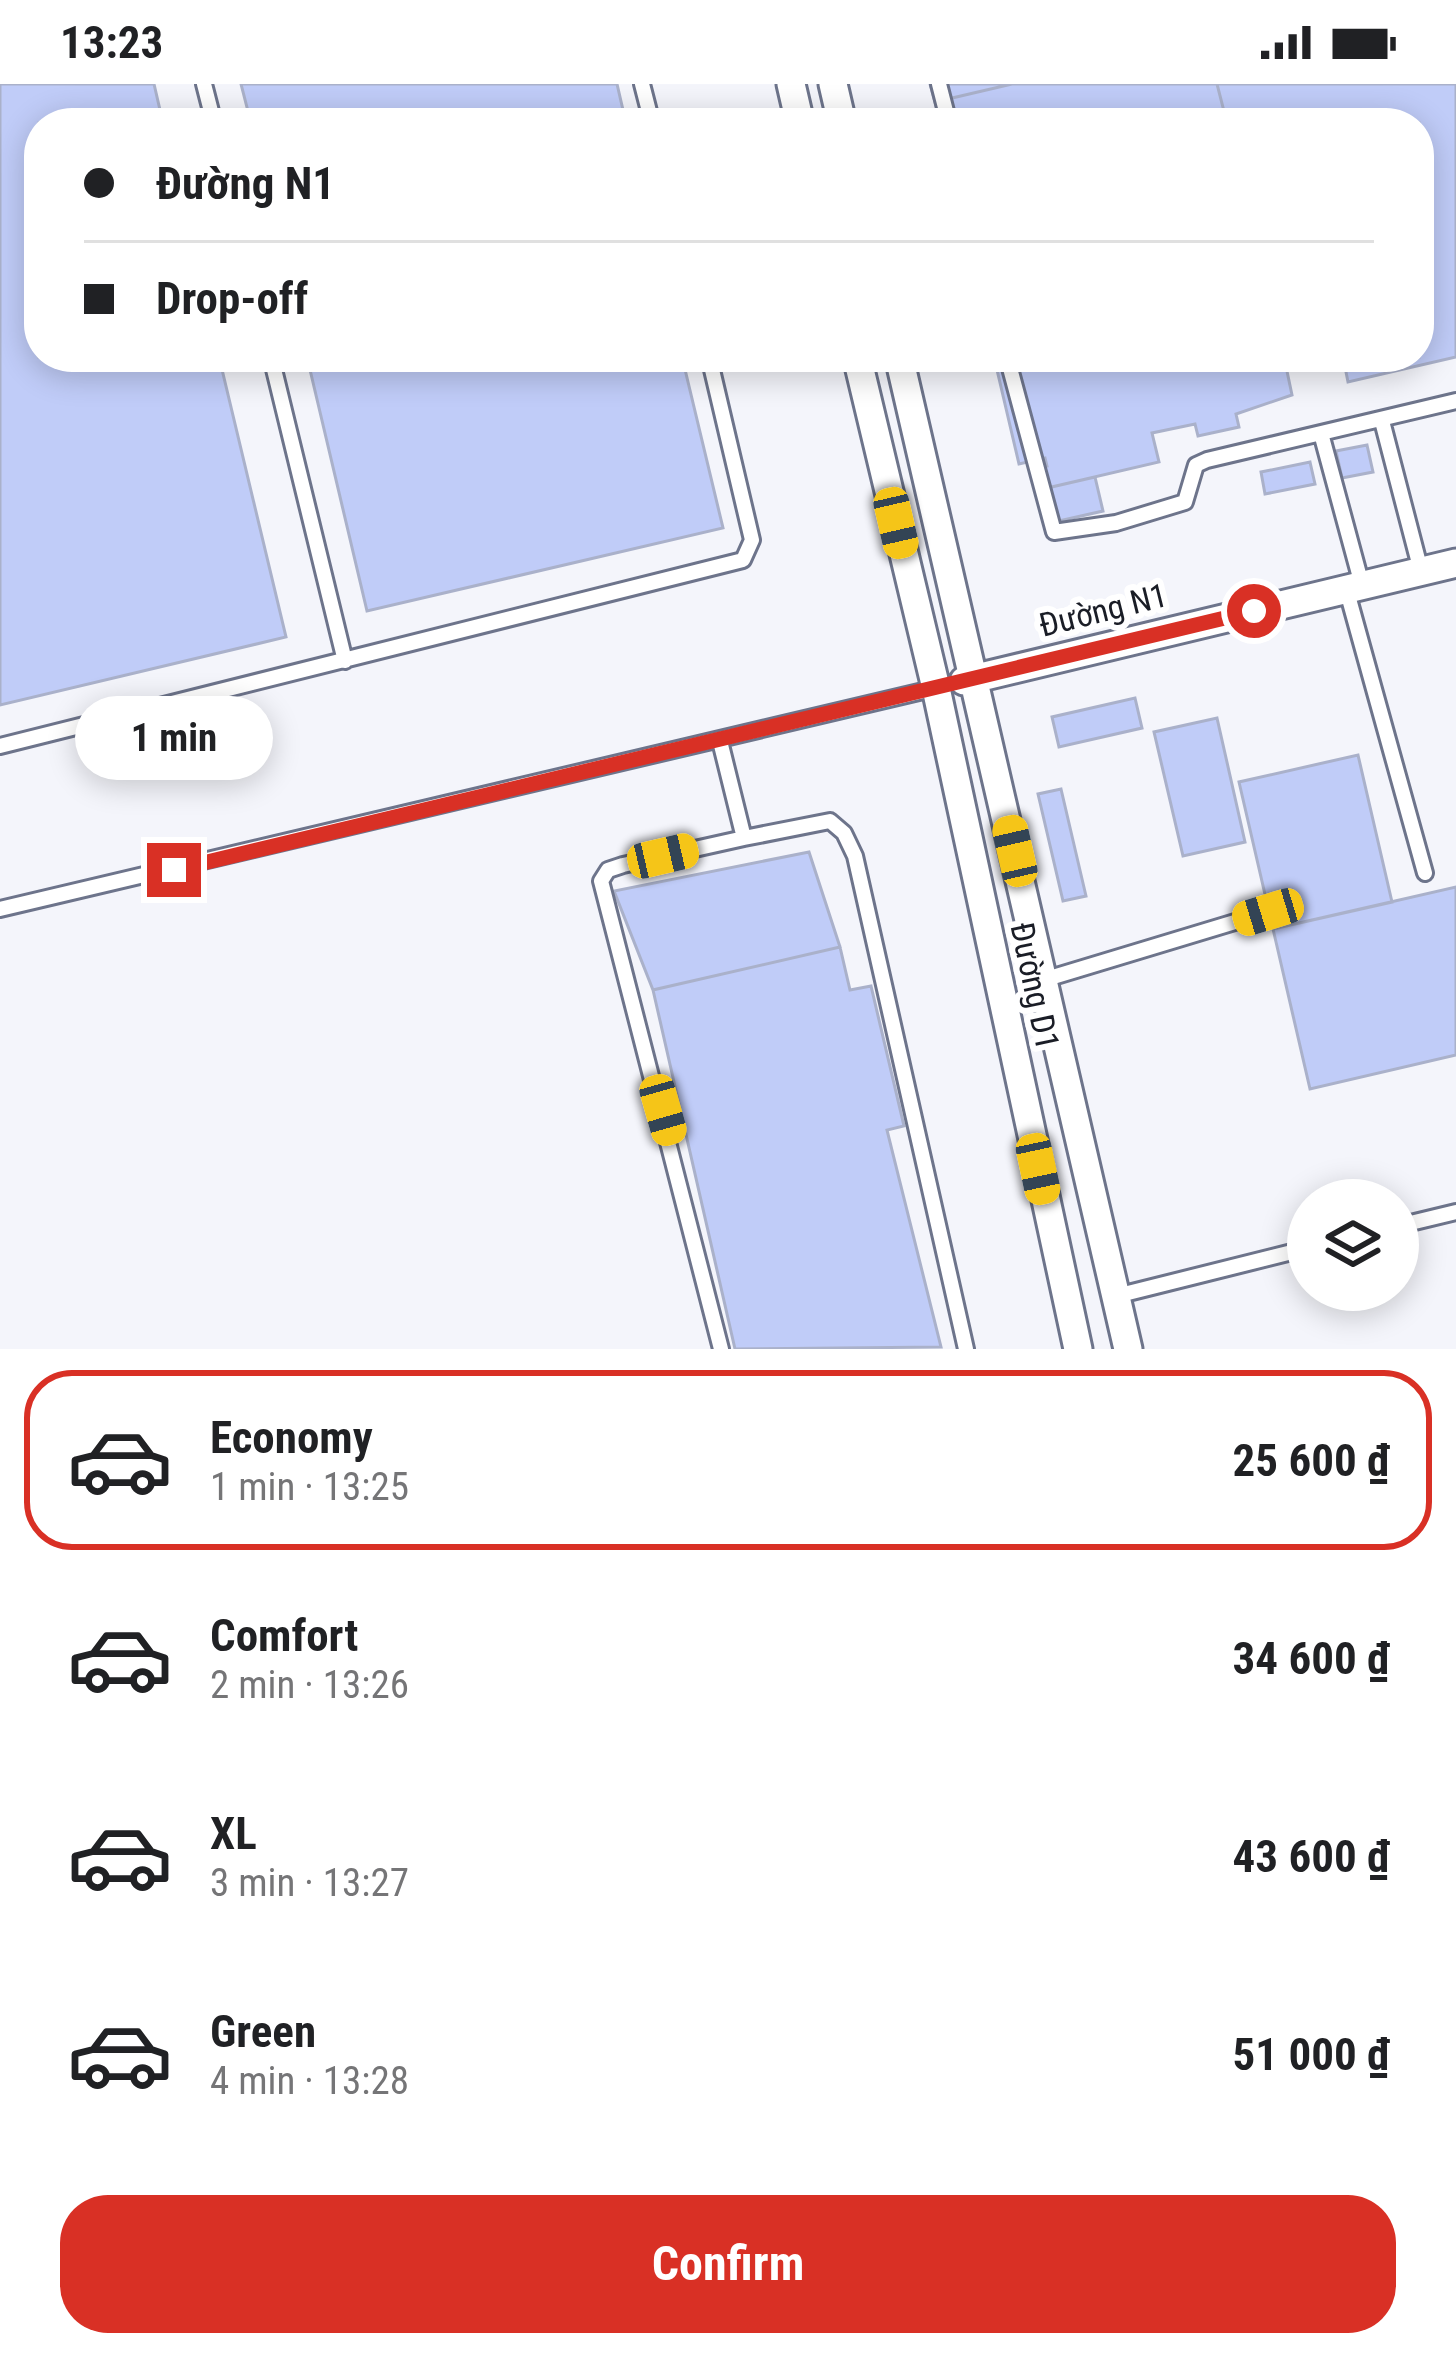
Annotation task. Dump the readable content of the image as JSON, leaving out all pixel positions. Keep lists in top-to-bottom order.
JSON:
{
  "streets": {
    "street": ["Đường N1", "Đường D1"]
  },
  "crossings": [
    ["Đường N1", "Đường D1"]
  ],
  "page": {
    "status": "13:23",
    "banner": ["Đường N1", "Drop-off"],
    "bubble": "1 min",
    "list": [
      {
        "name": "Economy",
        "note": "1 min · 13:25",
        "value": "25 600 ₫"
      },
      {
        "name": "Comfort",
        "note": "2 min · 13:26",
        "value": "34 600 ₫"
      },
      {
        "name": "XL",
        "note": "3 min · 13:27",
        "value": "43 600 ₫"
      },
      {
        "name": "Green",
        "note": "4 min · 13:28",
        "value": "51 000 ₫"
      }
    ],
    "buttons": "Confirm"
  }
}
